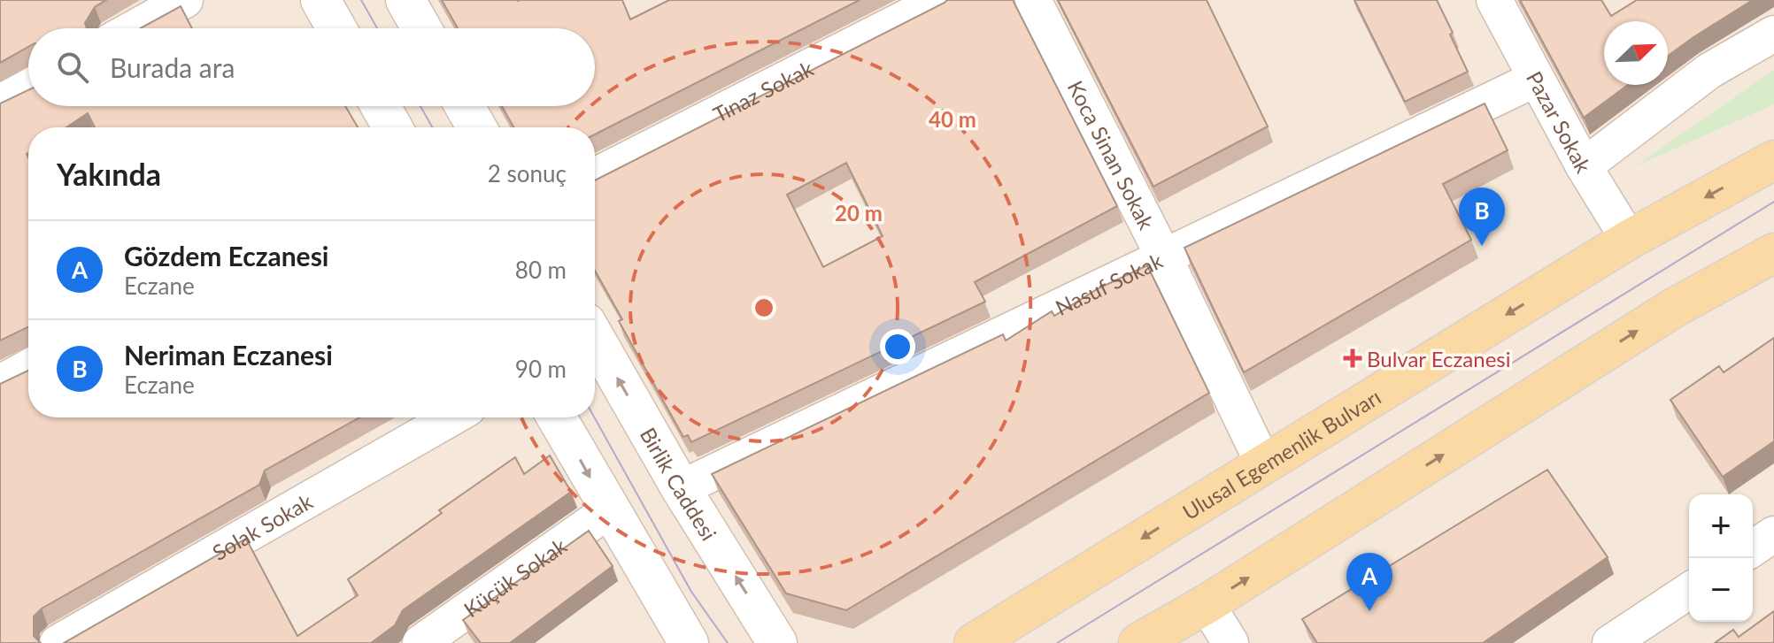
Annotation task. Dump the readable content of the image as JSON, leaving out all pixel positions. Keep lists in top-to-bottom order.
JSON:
{
  "streets": {
    "main road": ["Ulusal Egemenlik Bulvarı", "Birlik Caddesi"],
    "street": [
      "Tınaz Sokak",
      "Pazar Sokak",
      "Koca Sinan Sokak",
      "Nasuf Sokak",
      "Solak Sokak",
      "Küçük Sokak"
    ]
  },
  "crossings": [
    ["Pazar Sokak", "Nasuf Sokak"],
    ["Pazar Sokak", "Ulusal Egemenlik Bulvarı"],
    ["Koca Sinan Sokak", "Nasuf Sokak"],
    ["Koca Sinan Sokak", "Ulusal Egemenlik Bulvarı"],
    ["Nasuf Sokak", "Birlik Caddesi"]
  ],
  "places": {
    "health": ["Bulvar Eczanesi"]
  },
  "north": "top right",
  "page": {
    "search": "Burada ara",
    "heading": ["Yakında", "2 sonuç"],
    "pins": ["B", "A"],
    "list": [
      {
        "mark": "A",
        "name": "Gözdem Eczanesi",
        "note": "Eczane",
        "value": "80 m"
      },
      {
        "mark": "B",
        "name": "Neriman Eczanesi",
        "note": "Eczane",
        "value": "90 m"
      }
    ],
    "map_buttons": ["+", "−"]
  },
  "rings": ["40 m", "20 m"]
}
